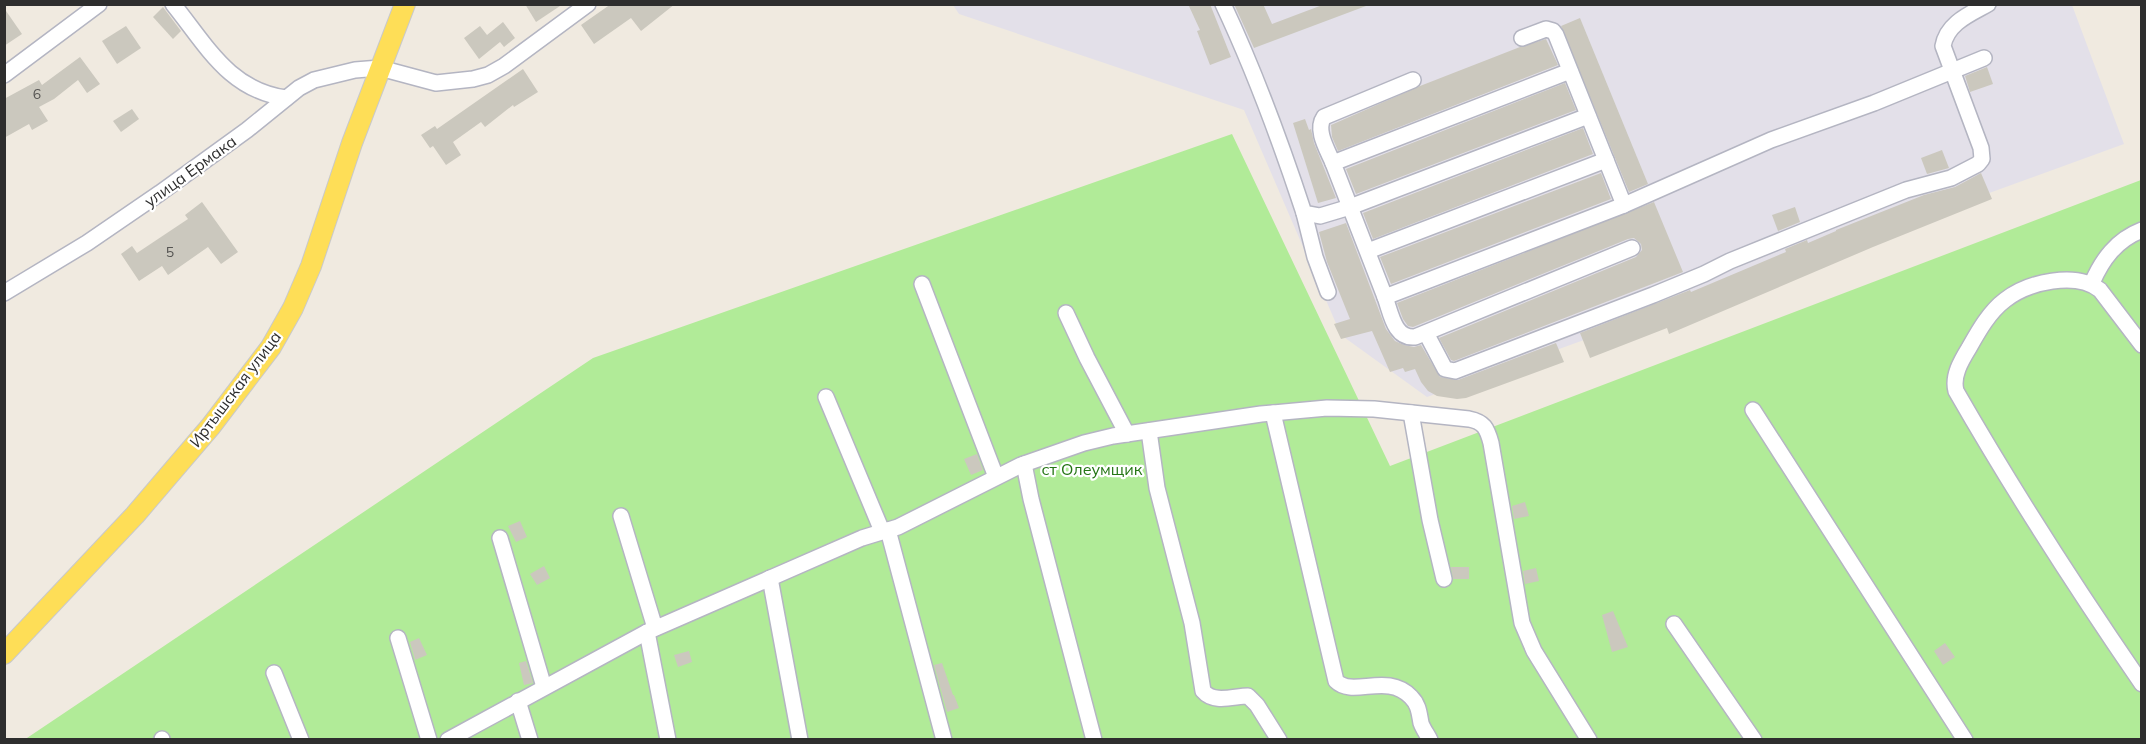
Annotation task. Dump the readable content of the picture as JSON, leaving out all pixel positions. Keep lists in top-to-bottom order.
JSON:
{
  "streets": {
    "main road": ["Иртышская улица"],
    "street": ["улица Ермака"]
  },
  "crossings": [
    ["улица Ермака", "Иртышская улица"]
  ],
  "parks": ["ст Олеумщик"],
  "house_numbers": ["6", "5"]
}
